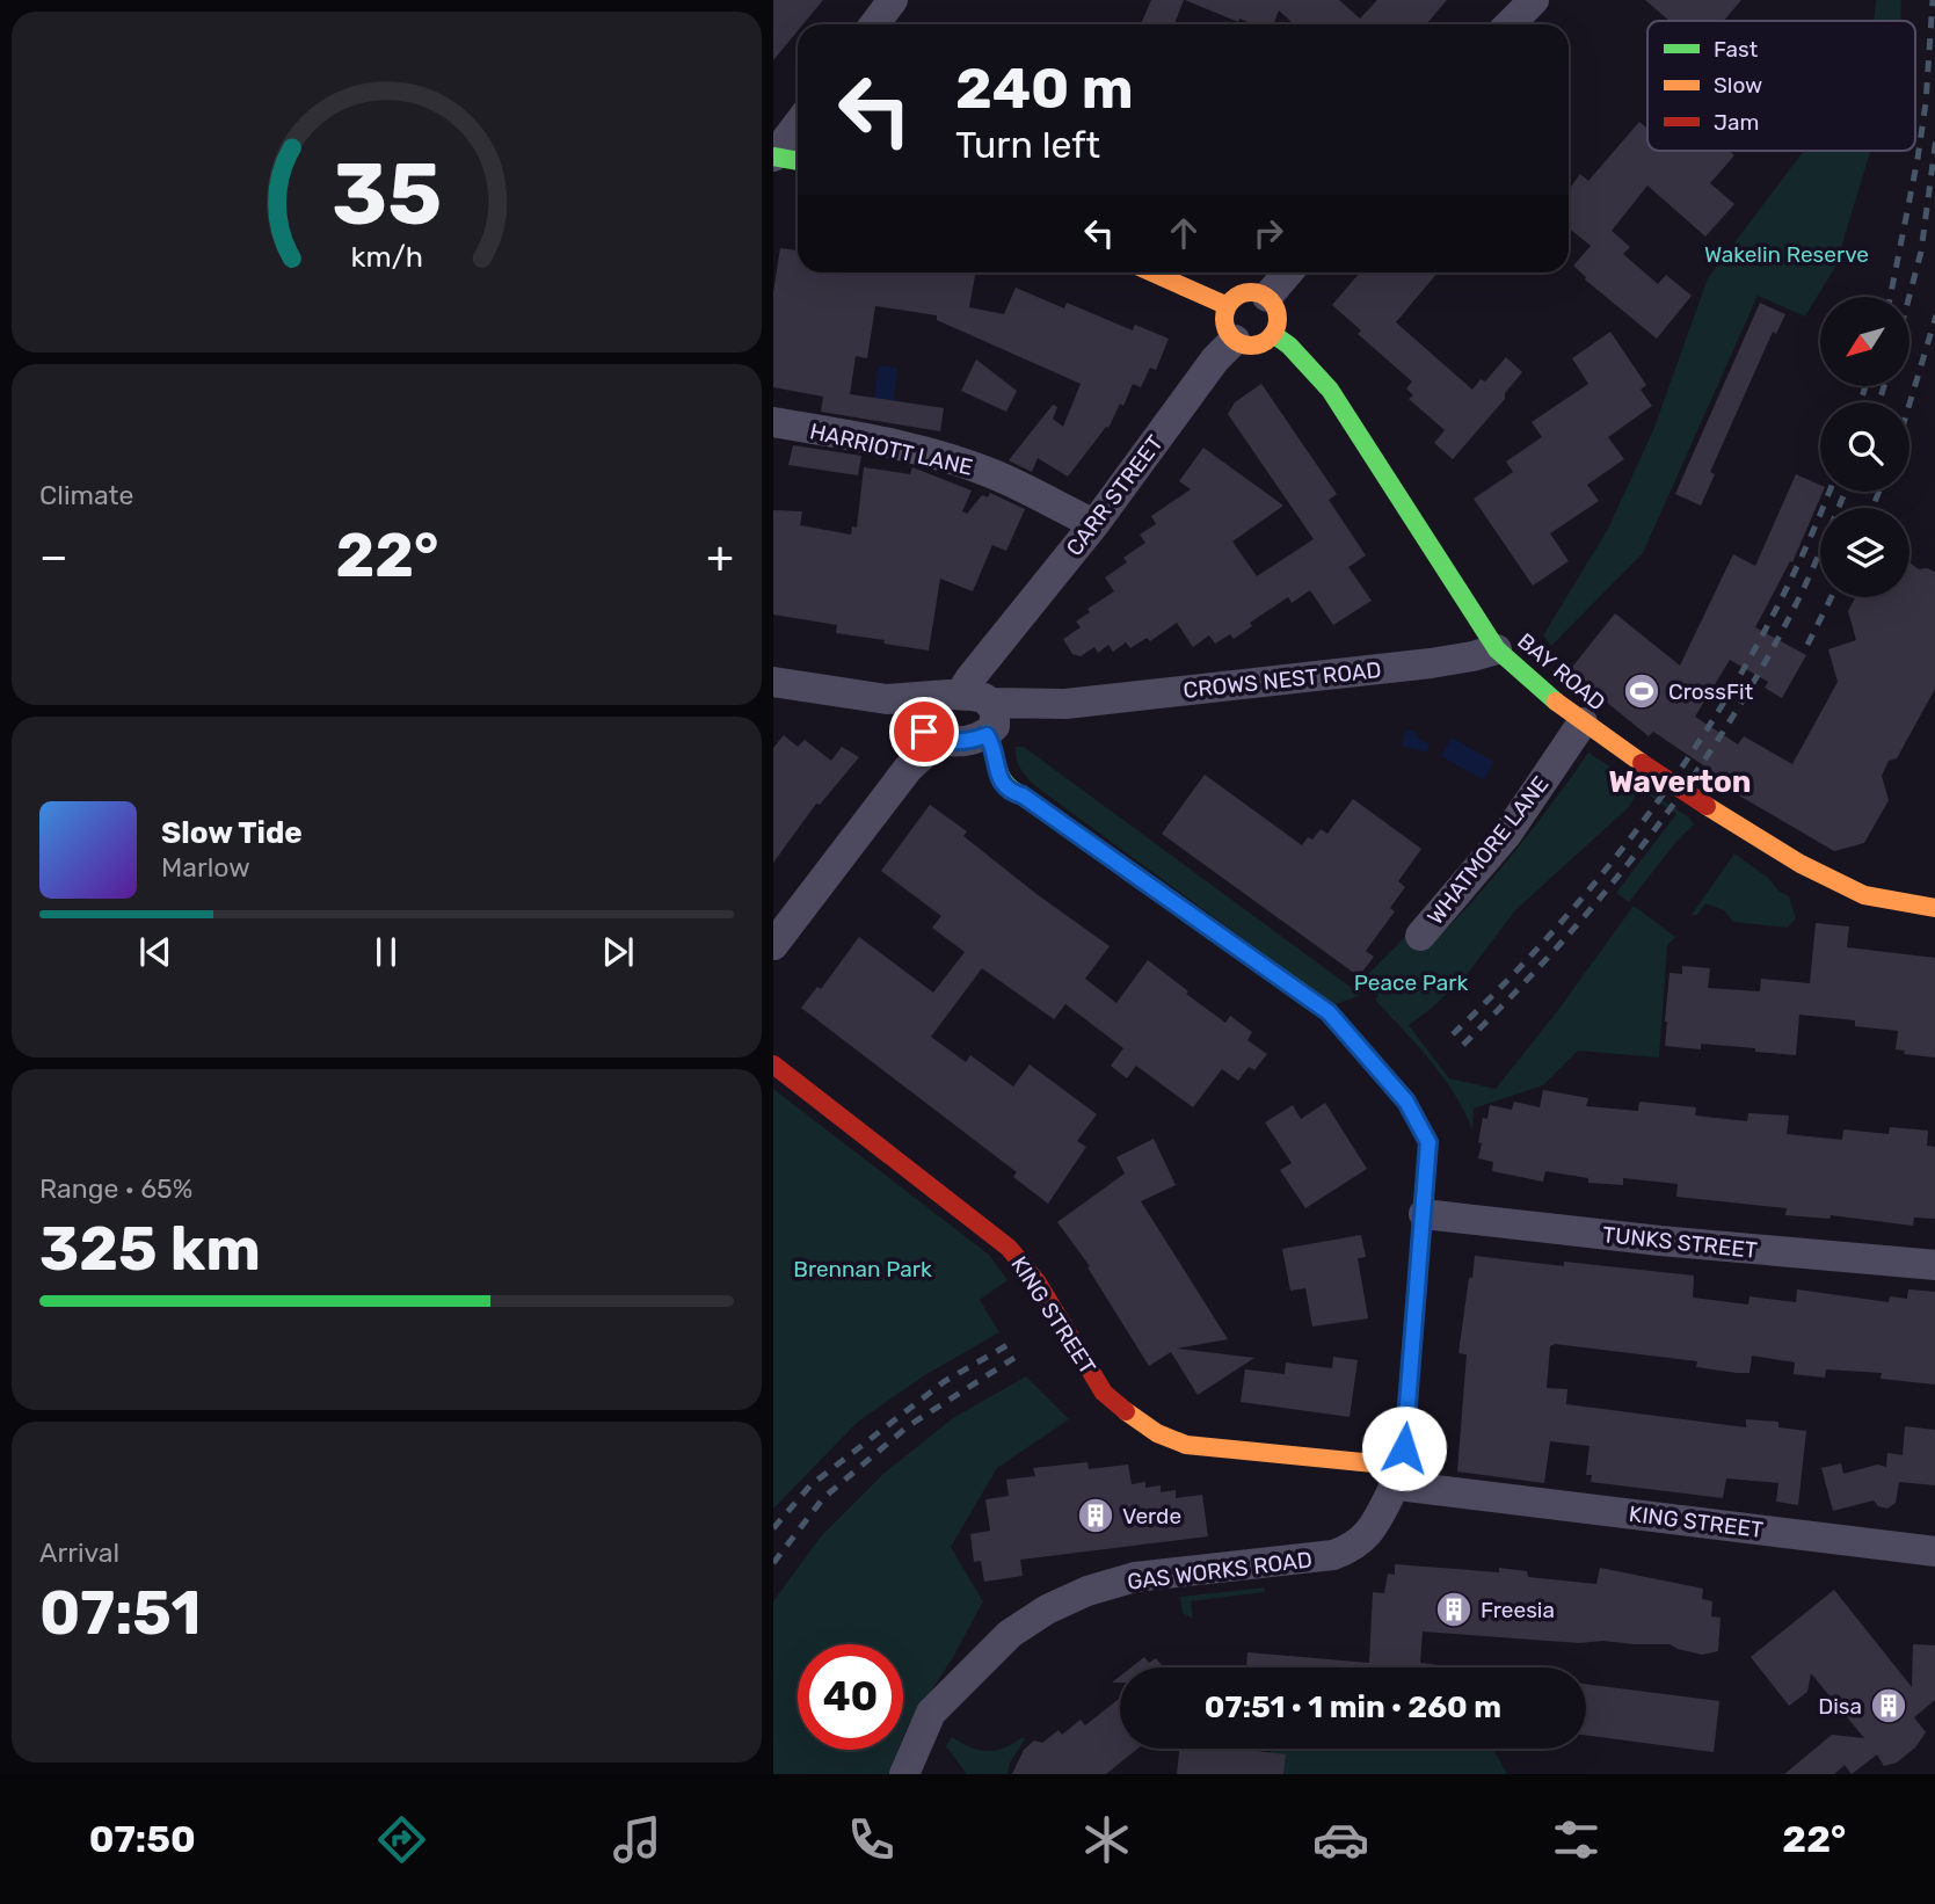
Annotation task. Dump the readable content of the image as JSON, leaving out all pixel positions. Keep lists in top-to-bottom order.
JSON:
{
  "streets": {
    "street": [
      "HARRIOTT LANE",
      "CARR STREET",
      "BAY ROAD",
      "CROWS NEST ROAD",
      "WHATMORE LANE",
      "TUNKS STREET",
      "KING STREET",
      "GAS WORKS ROAD"
    ]
  },
  "crossings": [
    ["HARRIOTT LANE", "CARR STREET"],
    ["CARR STREET", "BAY ROAD"],
    ["CARR STREET", "CROWS NEST ROAD"],
    ["BAY ROAD", "CROWS NEST ROAD"],
    ["BAY ROAD", "WHATMORE LANE"],
    ["KING STREET", "GAS WORKS ROAD"]
  ],
  "districts": ["Waverton"],
  "parks": ["Wakelin Reserve", "Peace Park", "Brennan Park"],
  "places": {
    "sports": ["CrossFit"],
    "building": ["Verde", "Freesia", "Disa"]
  },
  "legend": ["Fast", "Slow", "Jam"],
  "north": "bottom left",
  "page": {
    "turn": ["240 m", "Turn left"],
    "tile": [
      "Climate",
      ["Range · 65%", "325 km"],
      ["Arrival", "07:51"]
    ],
    "heat": ["−", "22°", "+"],
    "song": ["Slow Tide", "Marlow"],
    "limit": "40",
    "trip": "07:51 · 1 min · 260 m",
    "tabs": ["07:50", "22°"],
    "gauge": ["35", "km/h"]
  }
}
